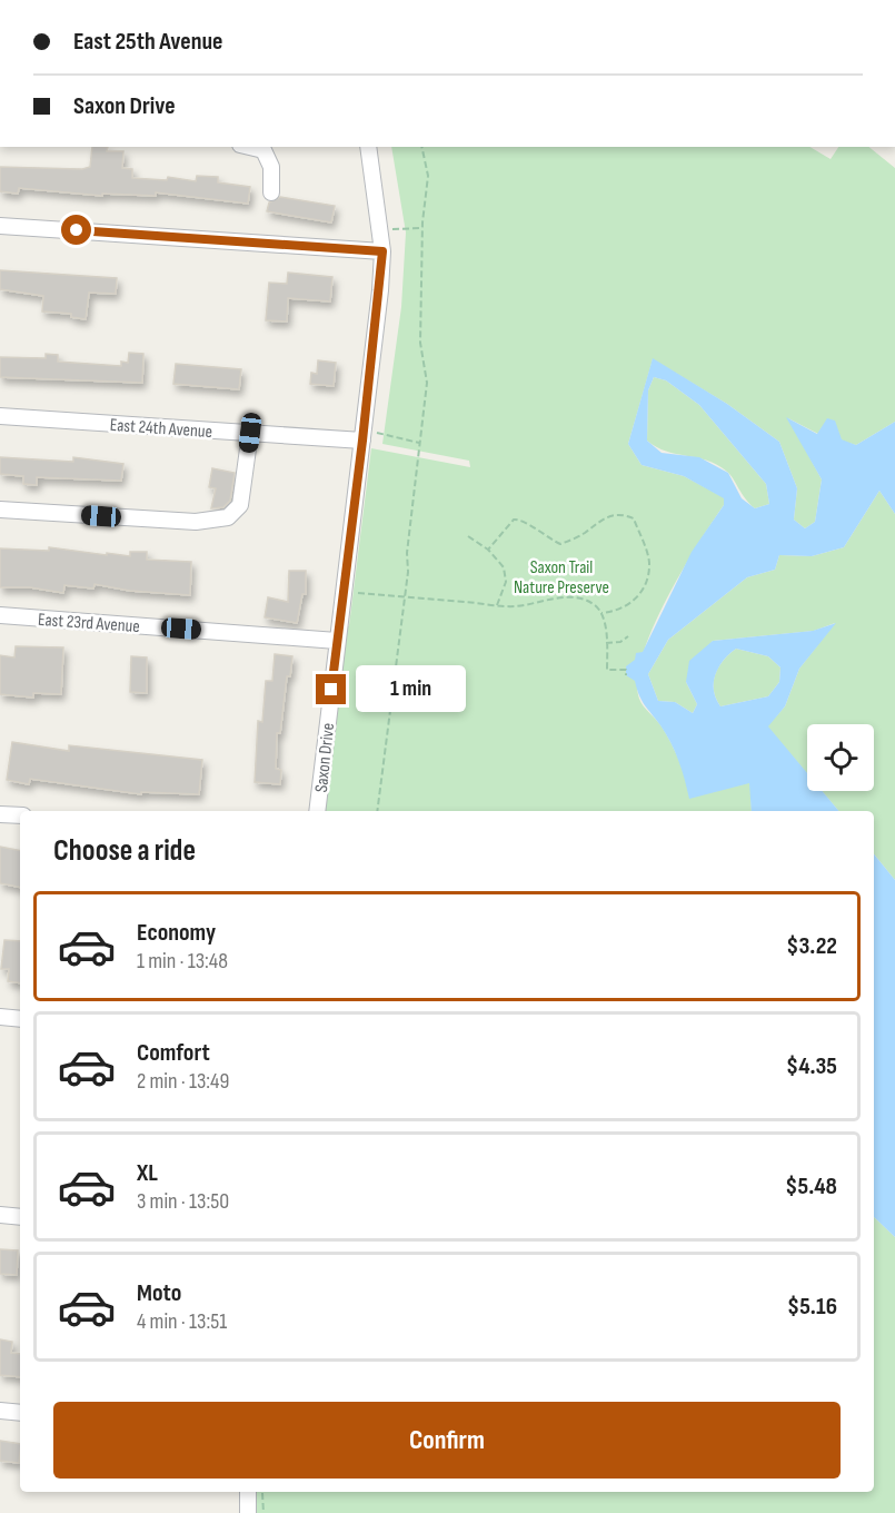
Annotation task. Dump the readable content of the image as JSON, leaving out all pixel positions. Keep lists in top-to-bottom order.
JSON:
{
  "streets": {
    "street": ["East 24th Avenue", "East 23rd Avenue", "Saxon Drive"]
  },
  "crossings": [
    ["East 24th Avenue", "Saxon Drive"],
    ["East 23rd Avenue", "Saxon Drive"]
  ],
  "parks": ["Saxon Trail Nature Preserve"],
  "page": {
    "banner": ["East 25th Avenue", "Saxon Drive"],
    "bubble": "1 min",
    "heading": "Choose a ride",
    "list": [
      {
        "name": "Economy",
        "note": "1 min · 13:48",
        "value": "$3.22"
      },
      {
        "name": "Comfort",
        "note": "2 min · 13:49",
        "value": "$4.35"
      },
      {
        "name": "XL",
        "note": "3 min · 13:50",
        "value": "$5.48"
      },
      {
        "name": "Moto",
        "note": "4 min · 13:51",
        "value": "$5.16"
      }
    ],
    "buttons": "Confirm"
  }
}
